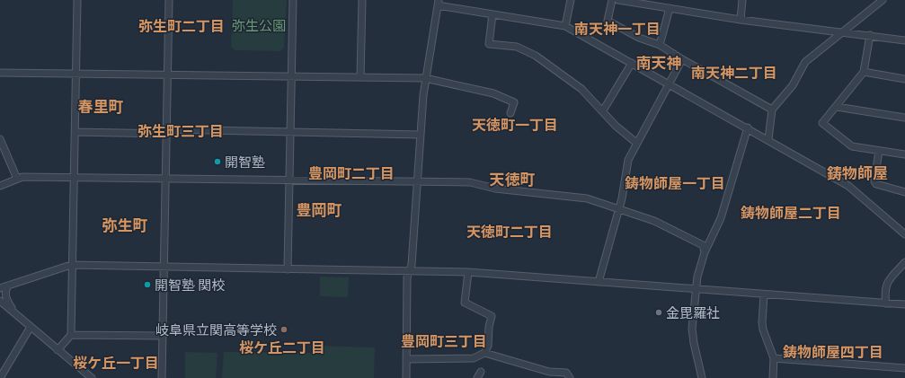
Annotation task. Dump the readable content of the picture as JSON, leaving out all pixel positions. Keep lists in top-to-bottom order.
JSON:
{
  "districts": [
    "弥生町二丁目",
    "南天神一丁目",
    "南天神",
    "南天神二丁目",
    "春里町",
    "天徳町一丁目",
    "弥生町三丁目",
    "豊岡町二丁目",
    "鋳物師屋",
    "天徳町",
    "鋳物師屋一丁目",
    "豊岡町",
    "鋳物師屋二丁目",
    "弥生町",
    "天徳町二丁目",
    "豊岡町三丁目",
    "桜ケ丘二丁目",
    "鋳物師屋四丁目",
    "桜ケ丘一丁目"
  ],
  "parks": ["弥生公園"],
  "places": [
    "開智塾",
    "開智塾 関校",
    "金毘羅社",
    "岐阜県立関高等学校"
  ]
}
